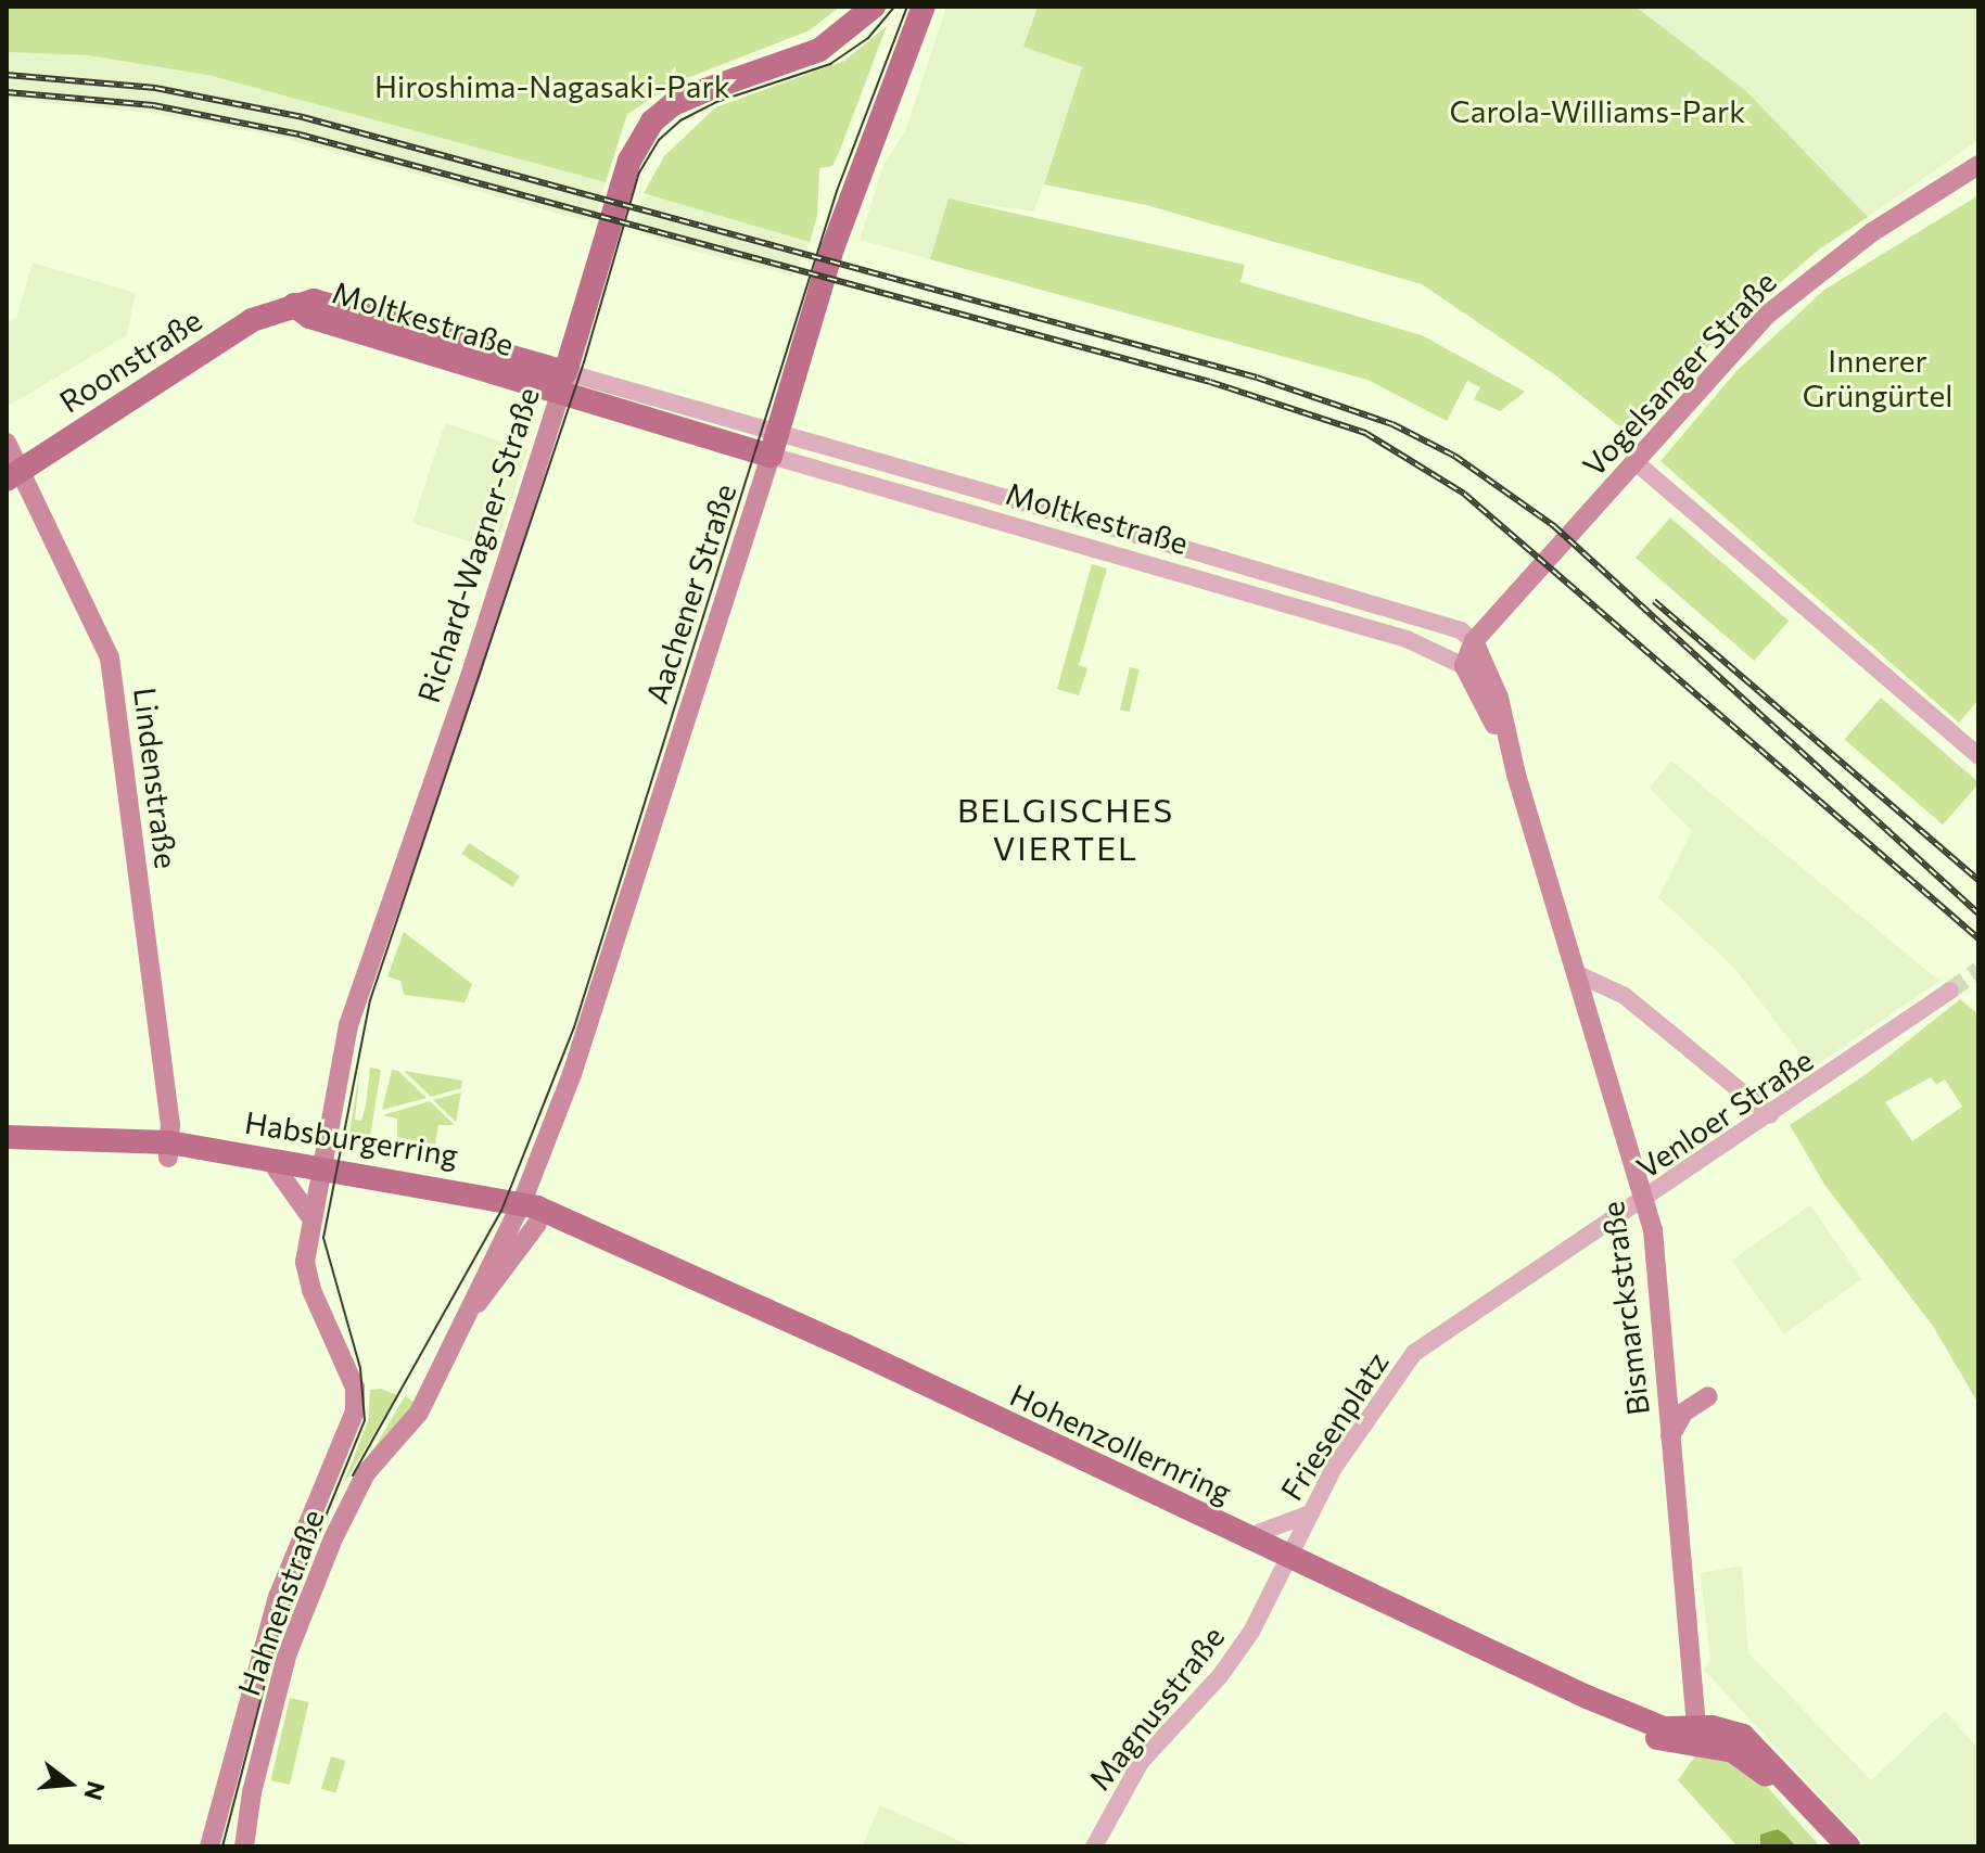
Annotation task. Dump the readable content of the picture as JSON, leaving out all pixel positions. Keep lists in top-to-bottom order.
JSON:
{
  "streets": {
    "main road": [
      "Moltkestraße",
      "Roonstraße",
      "Vogelsanger Straße",
      "Richard-Wagner-Straße",
      "Aachener Straße",
      "Lindenstraße",
      "Habsburgerring",
      "Bismarckstraße",
      "Hohenzollernring",
      "Hahnenstraße"
    ],
    "street": ["Venloer Straße", "Friesenplatz", "Magnusstraße"]
  },
  "crossings": [
    ["Moltkestraße", "Roonstraße"],
    ["Moltkestraße", "Vogelsanger Straße"],
    ["Moltkestraße", "Richard-Wagner-Straße"],
    ["Moltkestraße", "Aachener Straße"],
    ["Moltkestraße", "Bismarckstraße"],
    ["Roonstraße", "Lindenstraße"],
    ["Vogelsanger Straße", "Bismarckstraße"],
    ["Richard-Wagner-Straße", "Habsburgerring"],
    ["Richard-Wagner-Straße", "Hahnenstraße"],
    ["Aachener Straße", "Habsburgerring"],
    ["Aachener Straße", "Hohenzollernring"],
    ["Aachener Straße", "Hahnenstraße"],
    ["Lindenstraße", "Habsburgerring"],
    ["Venloer Straße", "Bismarckstraße"],
    ["Venloer Straße", "Friesenplatz"],
    ["Habsburgerring", "Hohenzollernring"],
    ["Friesenplatz", "Hohenzollernring"],
    ["Friesenplatz", "Magnusstraße"],
    ["Hohenzollernring", "Magnusstraße"]
  ],
  "districts": ["BELGISCHES VIERTEL"],
  "parks": ["Hiroshima-Nagasaki-Park", "Carola-Williams-Park", "Innerer Grüngürtel"],
  "north": "right"
}
